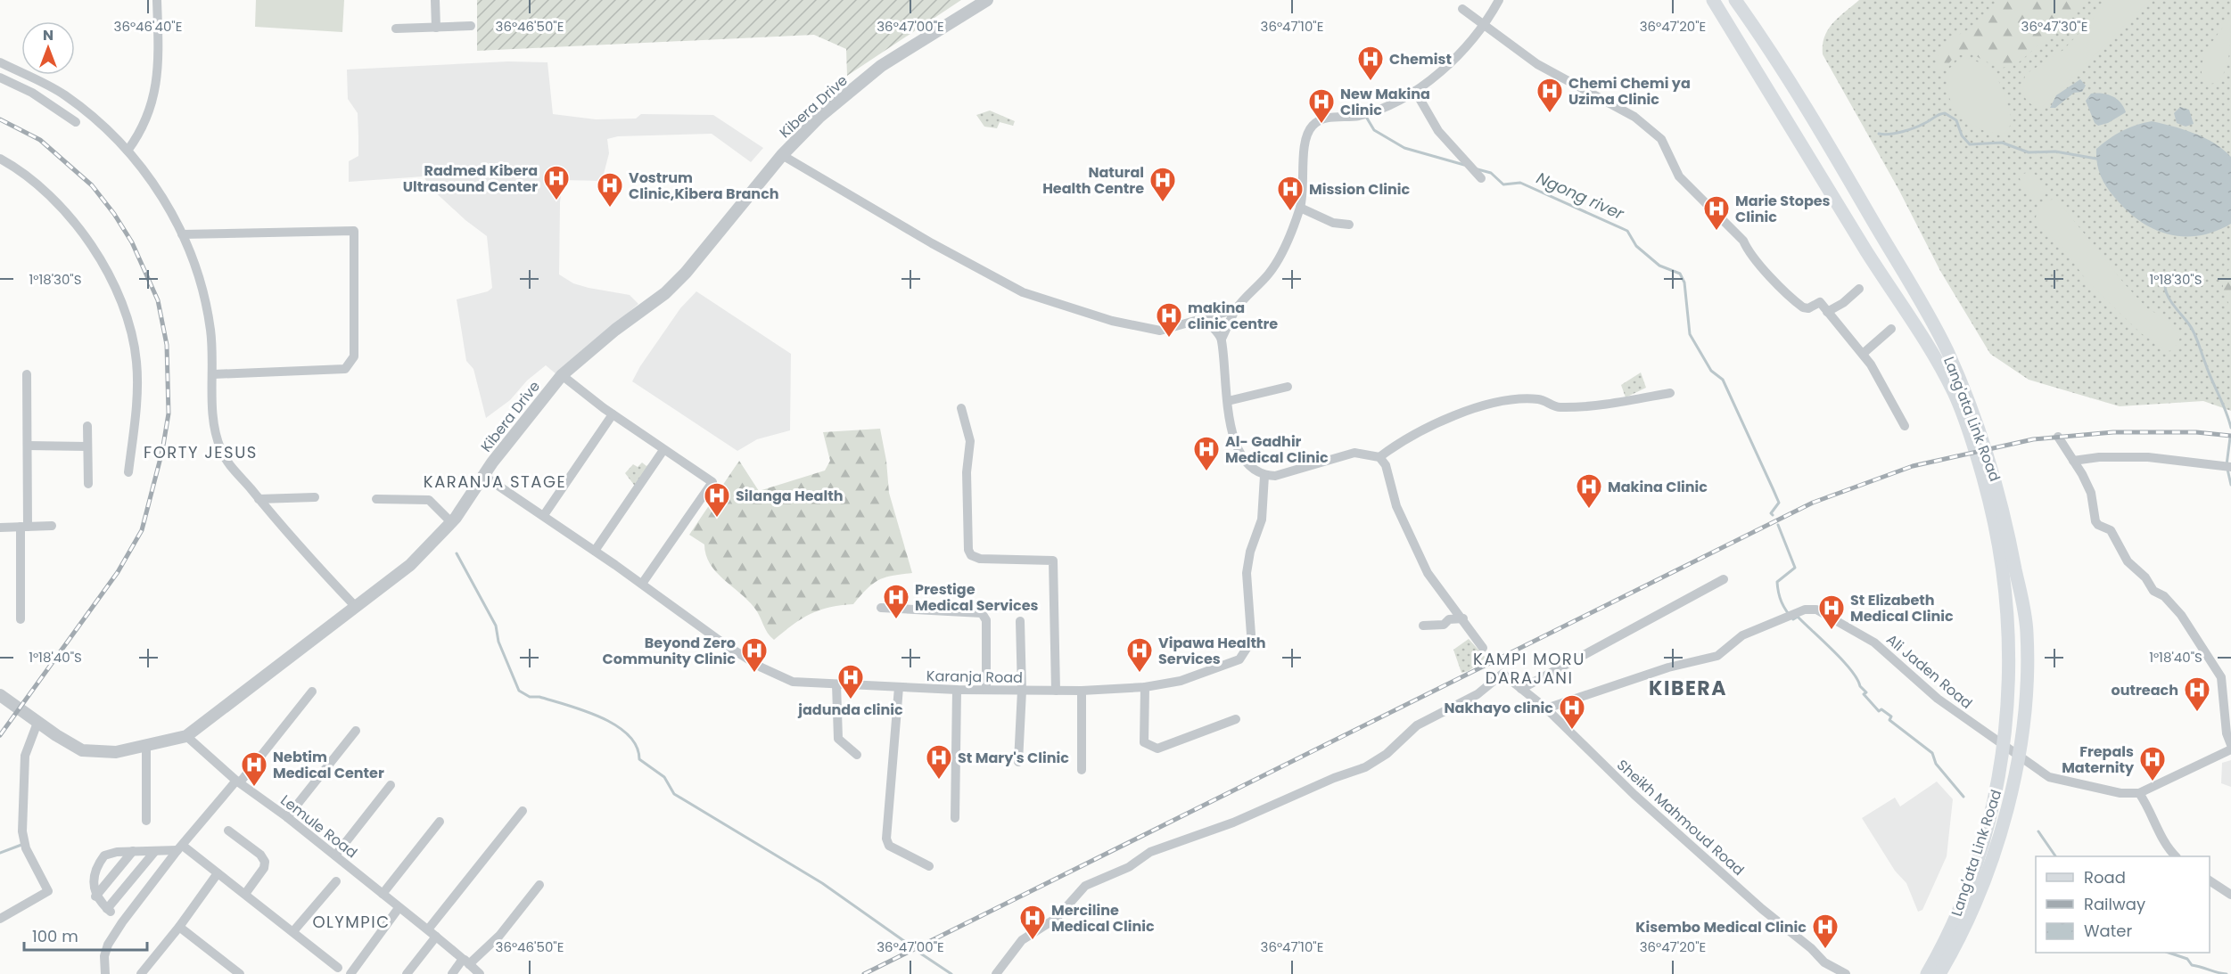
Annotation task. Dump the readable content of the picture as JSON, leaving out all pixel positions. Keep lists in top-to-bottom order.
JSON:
{
  "streets": {
    "main road": ["Lang'ata Link Road"],
    "street": [
      "Kibera Drive",
      "Ali Jaden Road",
      "Karanja Road",
      "Sheikh Mahmoud Road",
      "Lemule Road"
    ]
  },
  "crossings": [
    ["Kibera Drive", "Karanja Road"],
    ["Kibera Drive", "Lemule Road"],
    ["Ali Jaden Road", "Sheikh Mahmoud Road"]
  ],
  "districts": [
    "FORTY JESUS",
    "KARANJA STAGE",
    "KAMPI MORU DARAJANI",
    "KIBERA",
    "OLYMPIC"
  ],
  "water": ["Ngong river"],
  "places": {
    "hospital": [
      "Chemist",
      "Chemi Chemi ya Uzima Clinic",
      "New Makina Clinic",
      "Radmed Kibera Ultrasound Center",
      "Natural Health Centre",
      "Vostrum Clinic,Kibera Branch",
      "Mission Clinic",
      "Marie Stopes Clinic",
      "makina clinic centre",
      "Al- Gadhir Medical Clinic",
      "Makina Clinic",
      "Silanga Health",
      "Prestige Medical Services",
      "St Elizabeth Medical Clinic",
      "Beyond Zero Community Clinic",
      "Vipawa Health Services",
      "jadunda clinic",
      "outreach",
      "Nakhayo clinic",
      "St Mary's Clinic",
      "Frepals Maternity",
      "Nebtim Medical Center",
      "Merciline Medical Clinic",
      "Kisembo Medical Clinic"
    ]
  },
  "legend": ["Road", "Railway", "Water"],
  "scale_bar": "100 m",
  "north": "top",
  "coordinates": [
    "36°46'40\"E",
    "36°46'50\"E",
    "36°47'00\"E",
    "36°47'10\"E",
    "36°47'20\"E",
    "36°47'30\"E",
    "1°18'30\"S",
    "1°18'40\"S"
  ]
}
